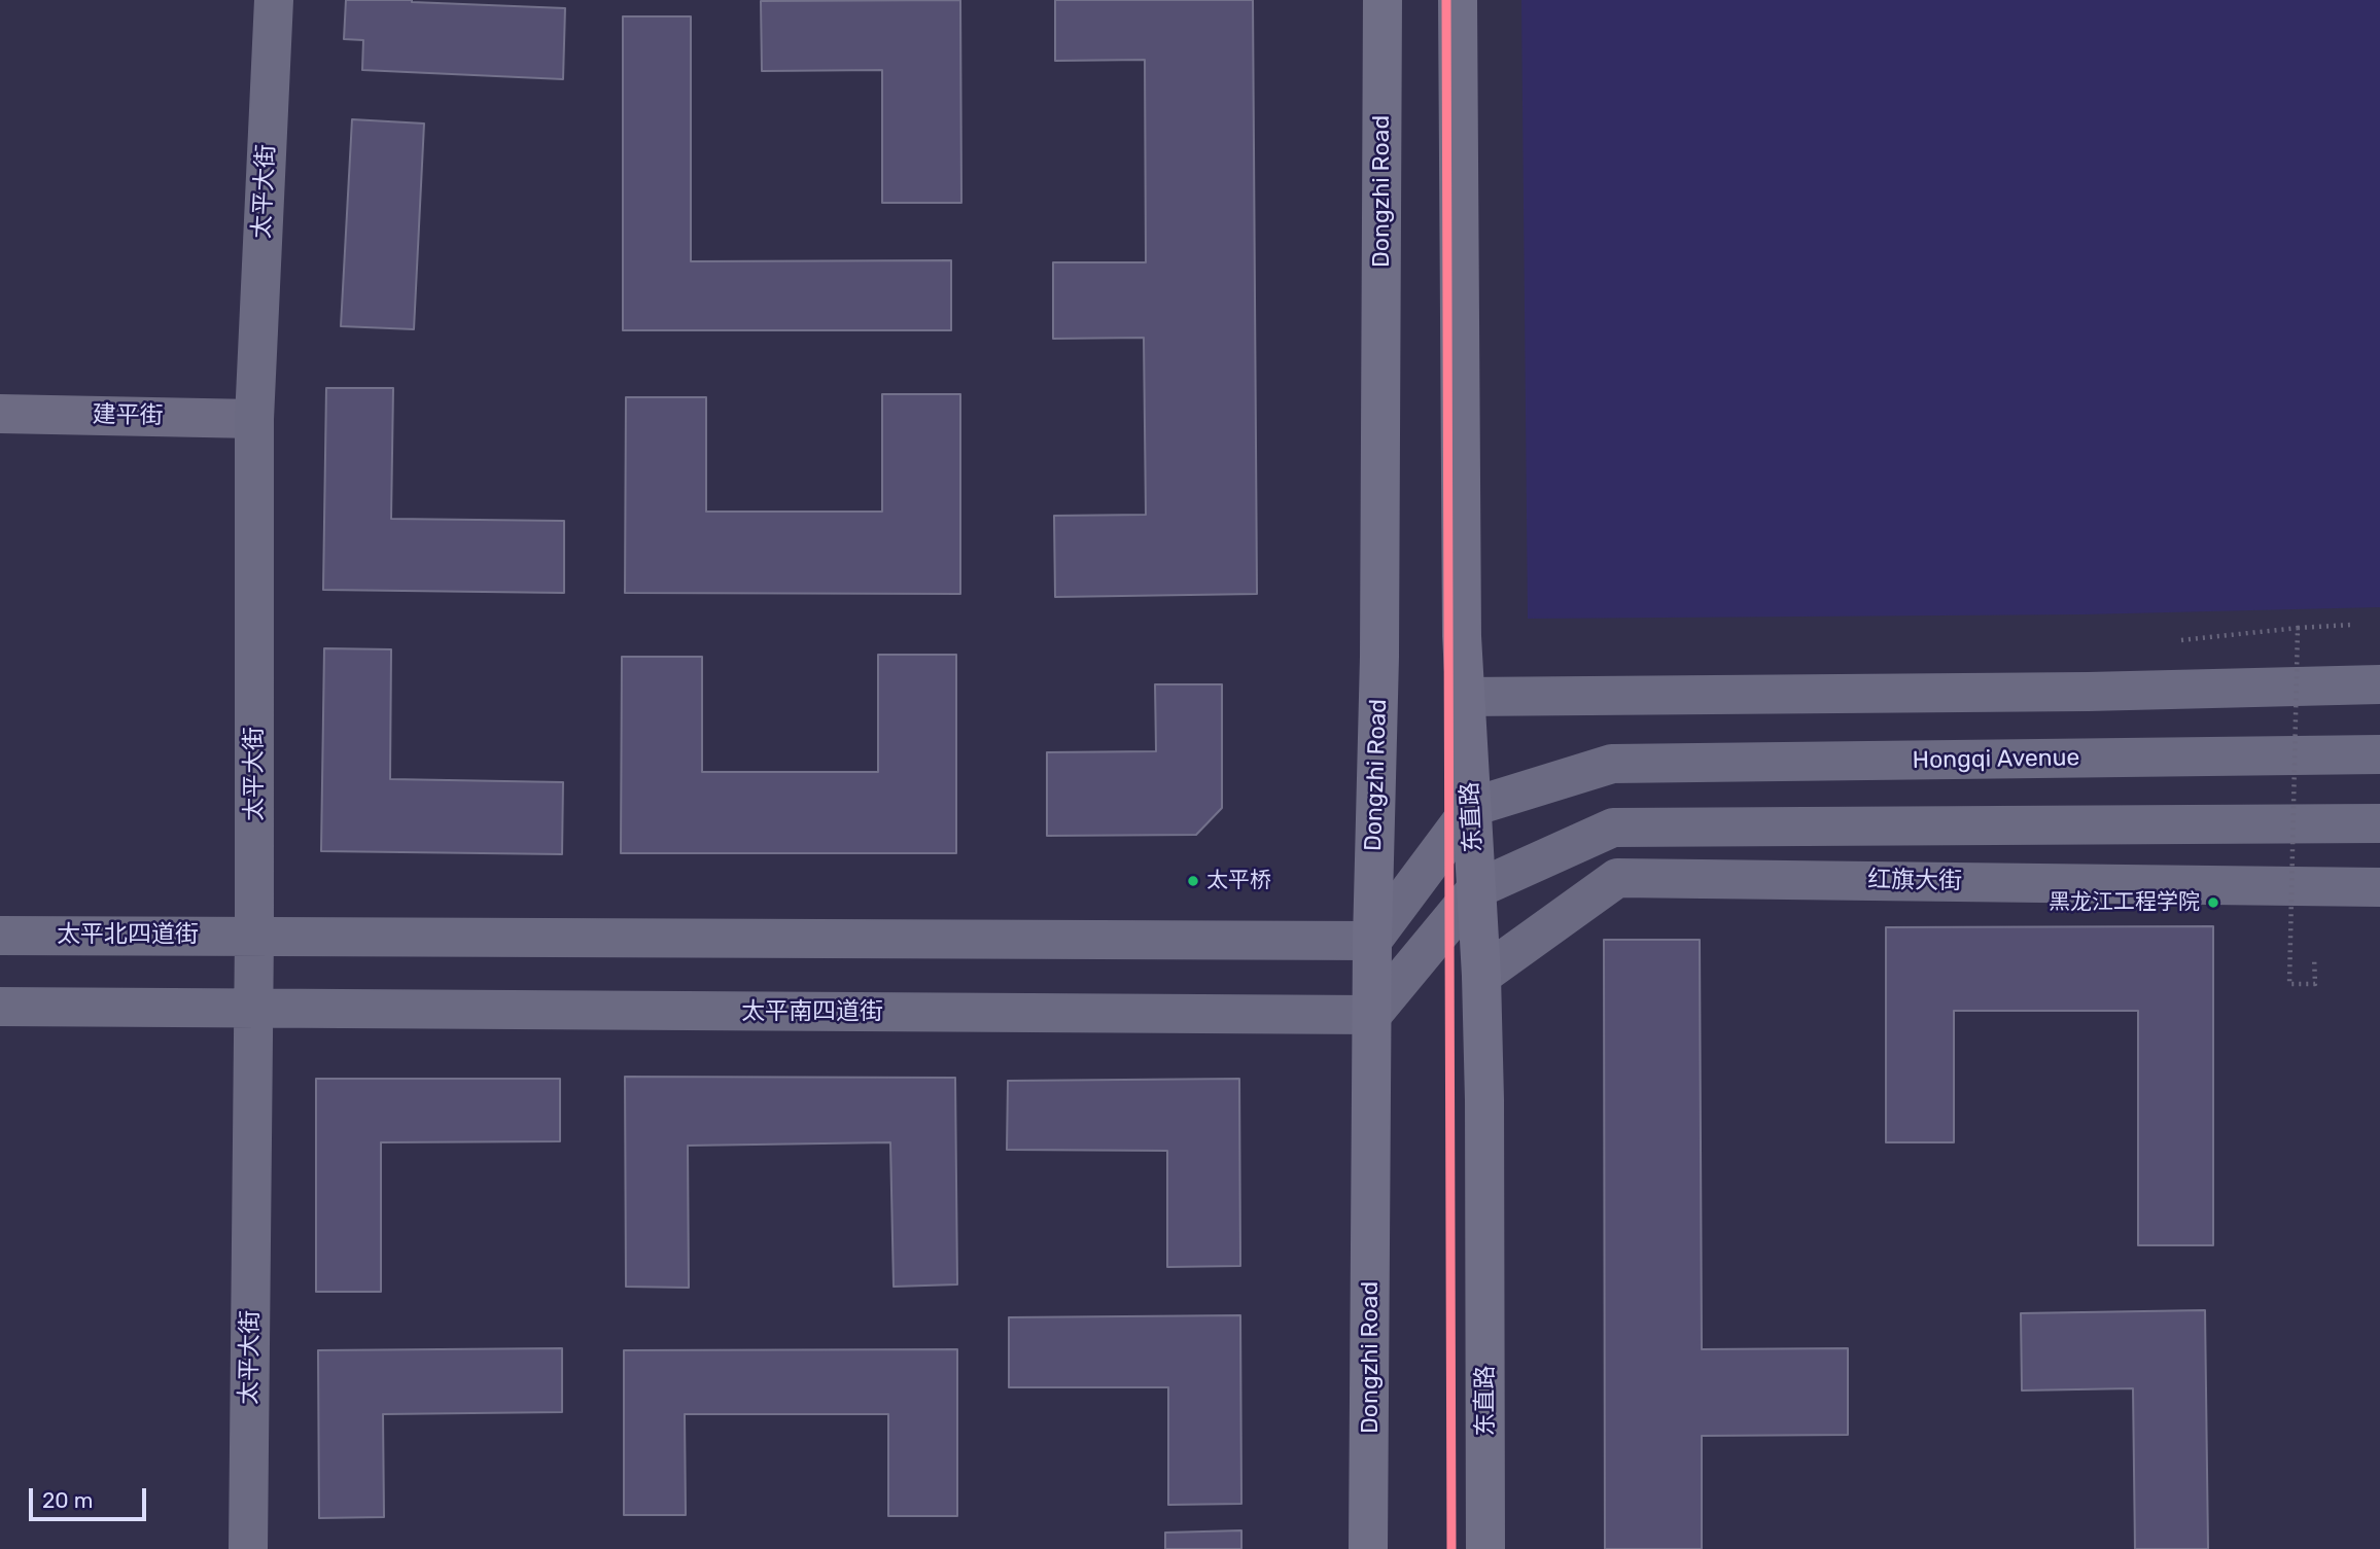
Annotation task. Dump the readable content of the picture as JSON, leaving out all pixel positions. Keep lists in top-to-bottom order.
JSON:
{
  "streets": {
    "highway": ["Dongzhi Road", "东直路"],
    "main road": [
      "太平大街",
      "Hongqi Avenue",
      "红旗大街",
      "太平北四道街",
      "太平南四道街"
    ],
    "street": ["建平街"]
  },
  "crossings": [
    ["太平大街", "建平街"],
    ["太平大街", "太平北四道街"],
    ["太平大街", "太平南四道街"],
    ["Dongzhi Road", "太平南四道街"],
    ["Hongqi Avenue", "东直路"],
    ["东直路", "红旗大街"]
  ],
  "places": ["太平桥", "黑龙江工程学院"],
  "scale_bar": "20 m"
}
